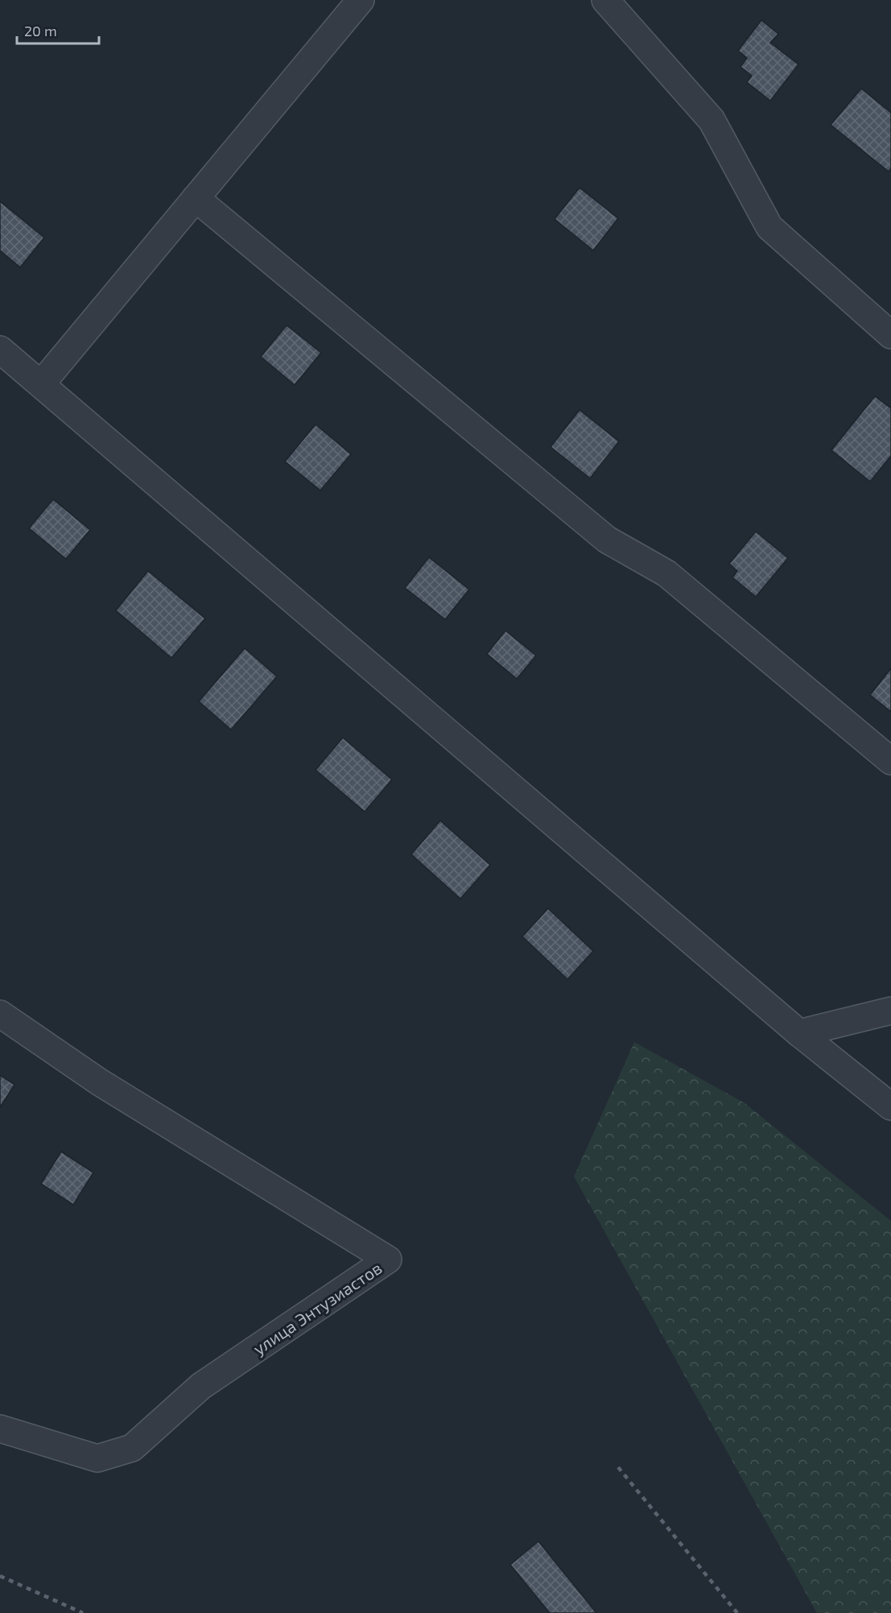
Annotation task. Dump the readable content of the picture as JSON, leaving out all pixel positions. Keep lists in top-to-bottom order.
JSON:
{
  "streets": {
    "street": ["улица Энтузиастов"]
  },
  "scale_bar": "20 m"
}
